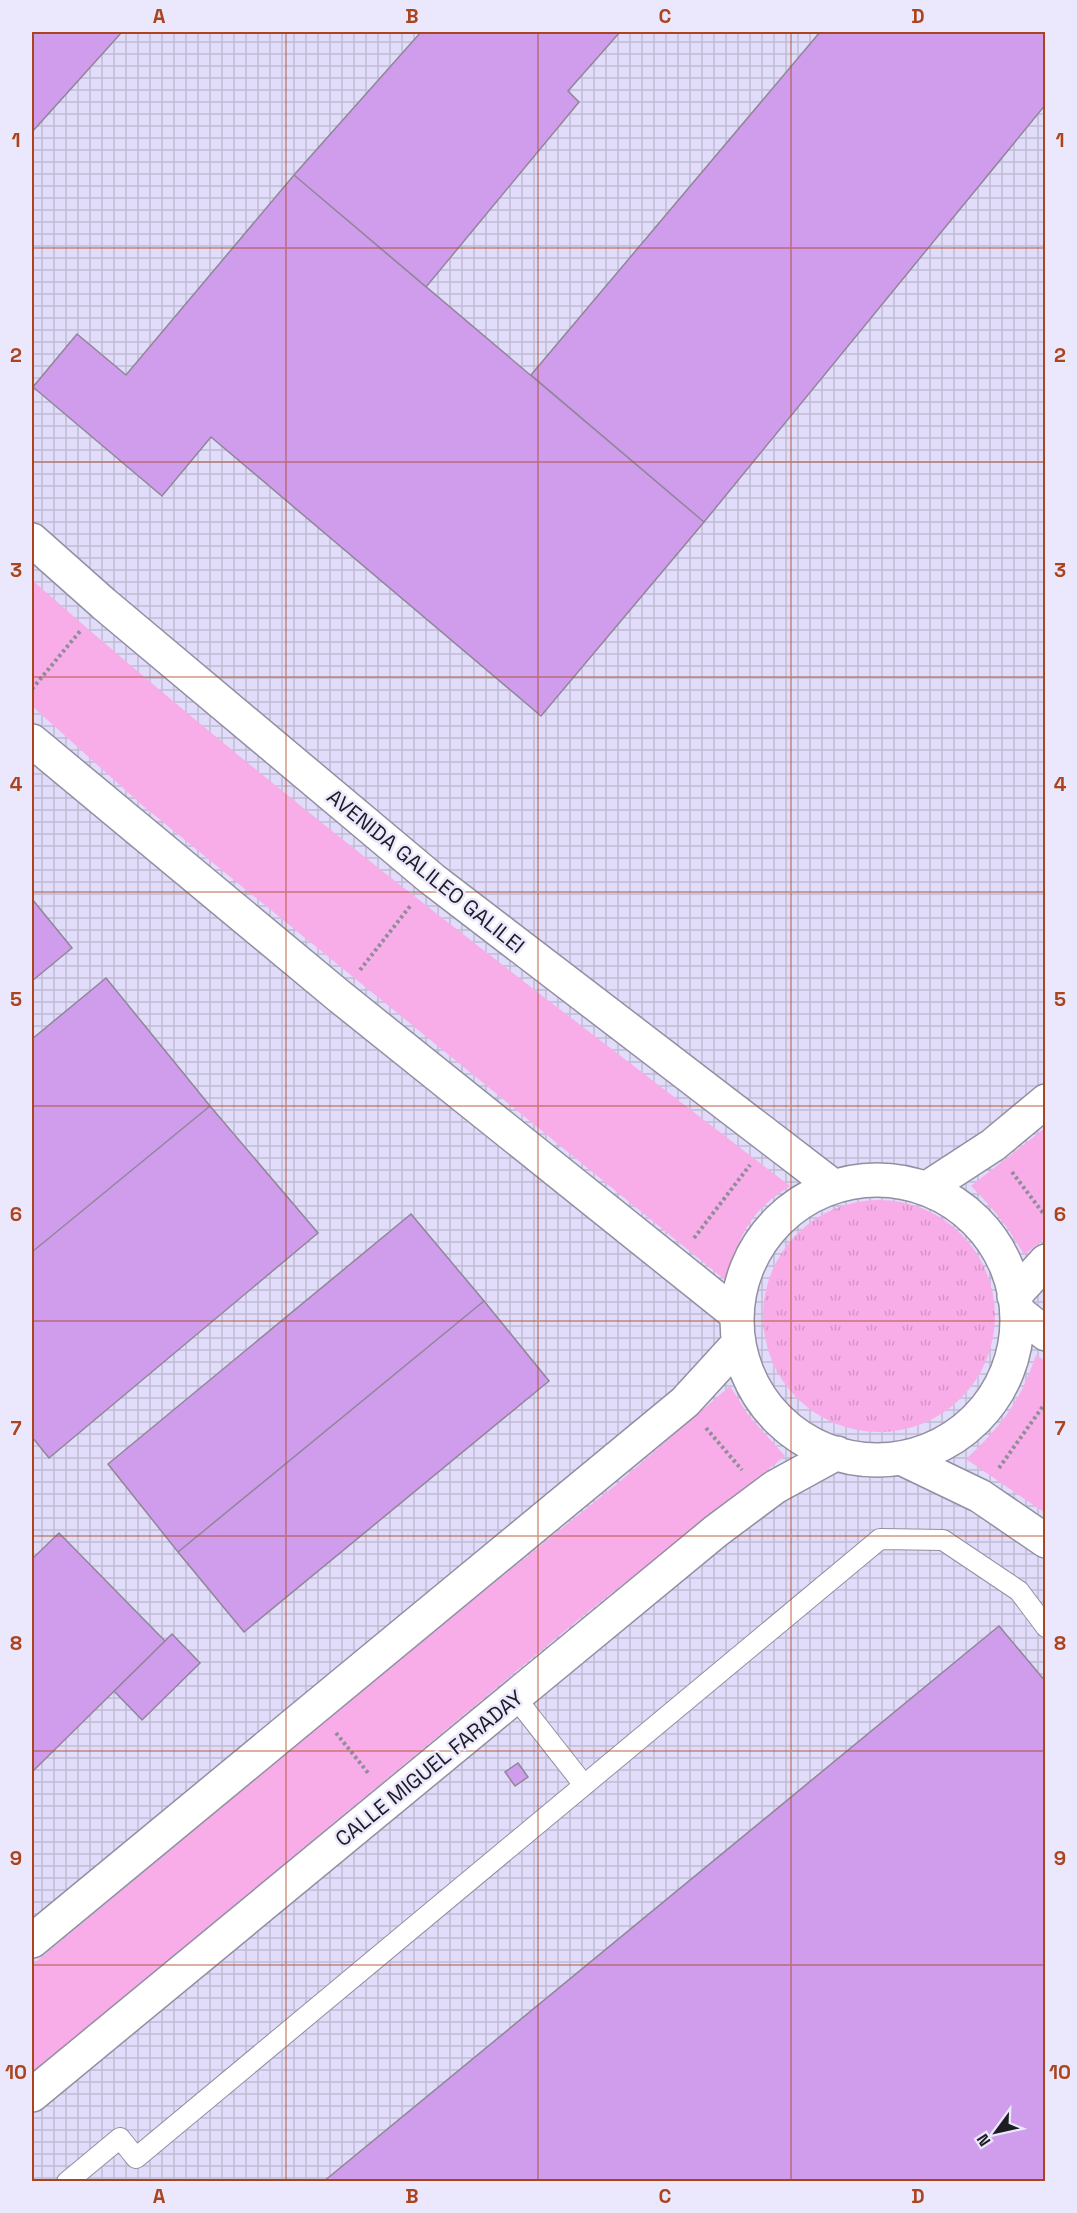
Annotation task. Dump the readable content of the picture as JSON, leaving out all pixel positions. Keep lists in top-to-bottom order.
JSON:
{
  "streets": {
    "street": ["AVENIDA GALILEO GALILEI", "CALLE MIGUEL FARADAY"]
  },
  "north": "bottom left",
  "grid": {
    "columns": [
      "A",
      "B",
      "C",
      "D"
    ],
    "rows": [
      "1",
      "2",
      "3",
      "4",
      "5",
      "6",
      "7",
      "8",
      "9",
      "10"
    ]
  }
}
